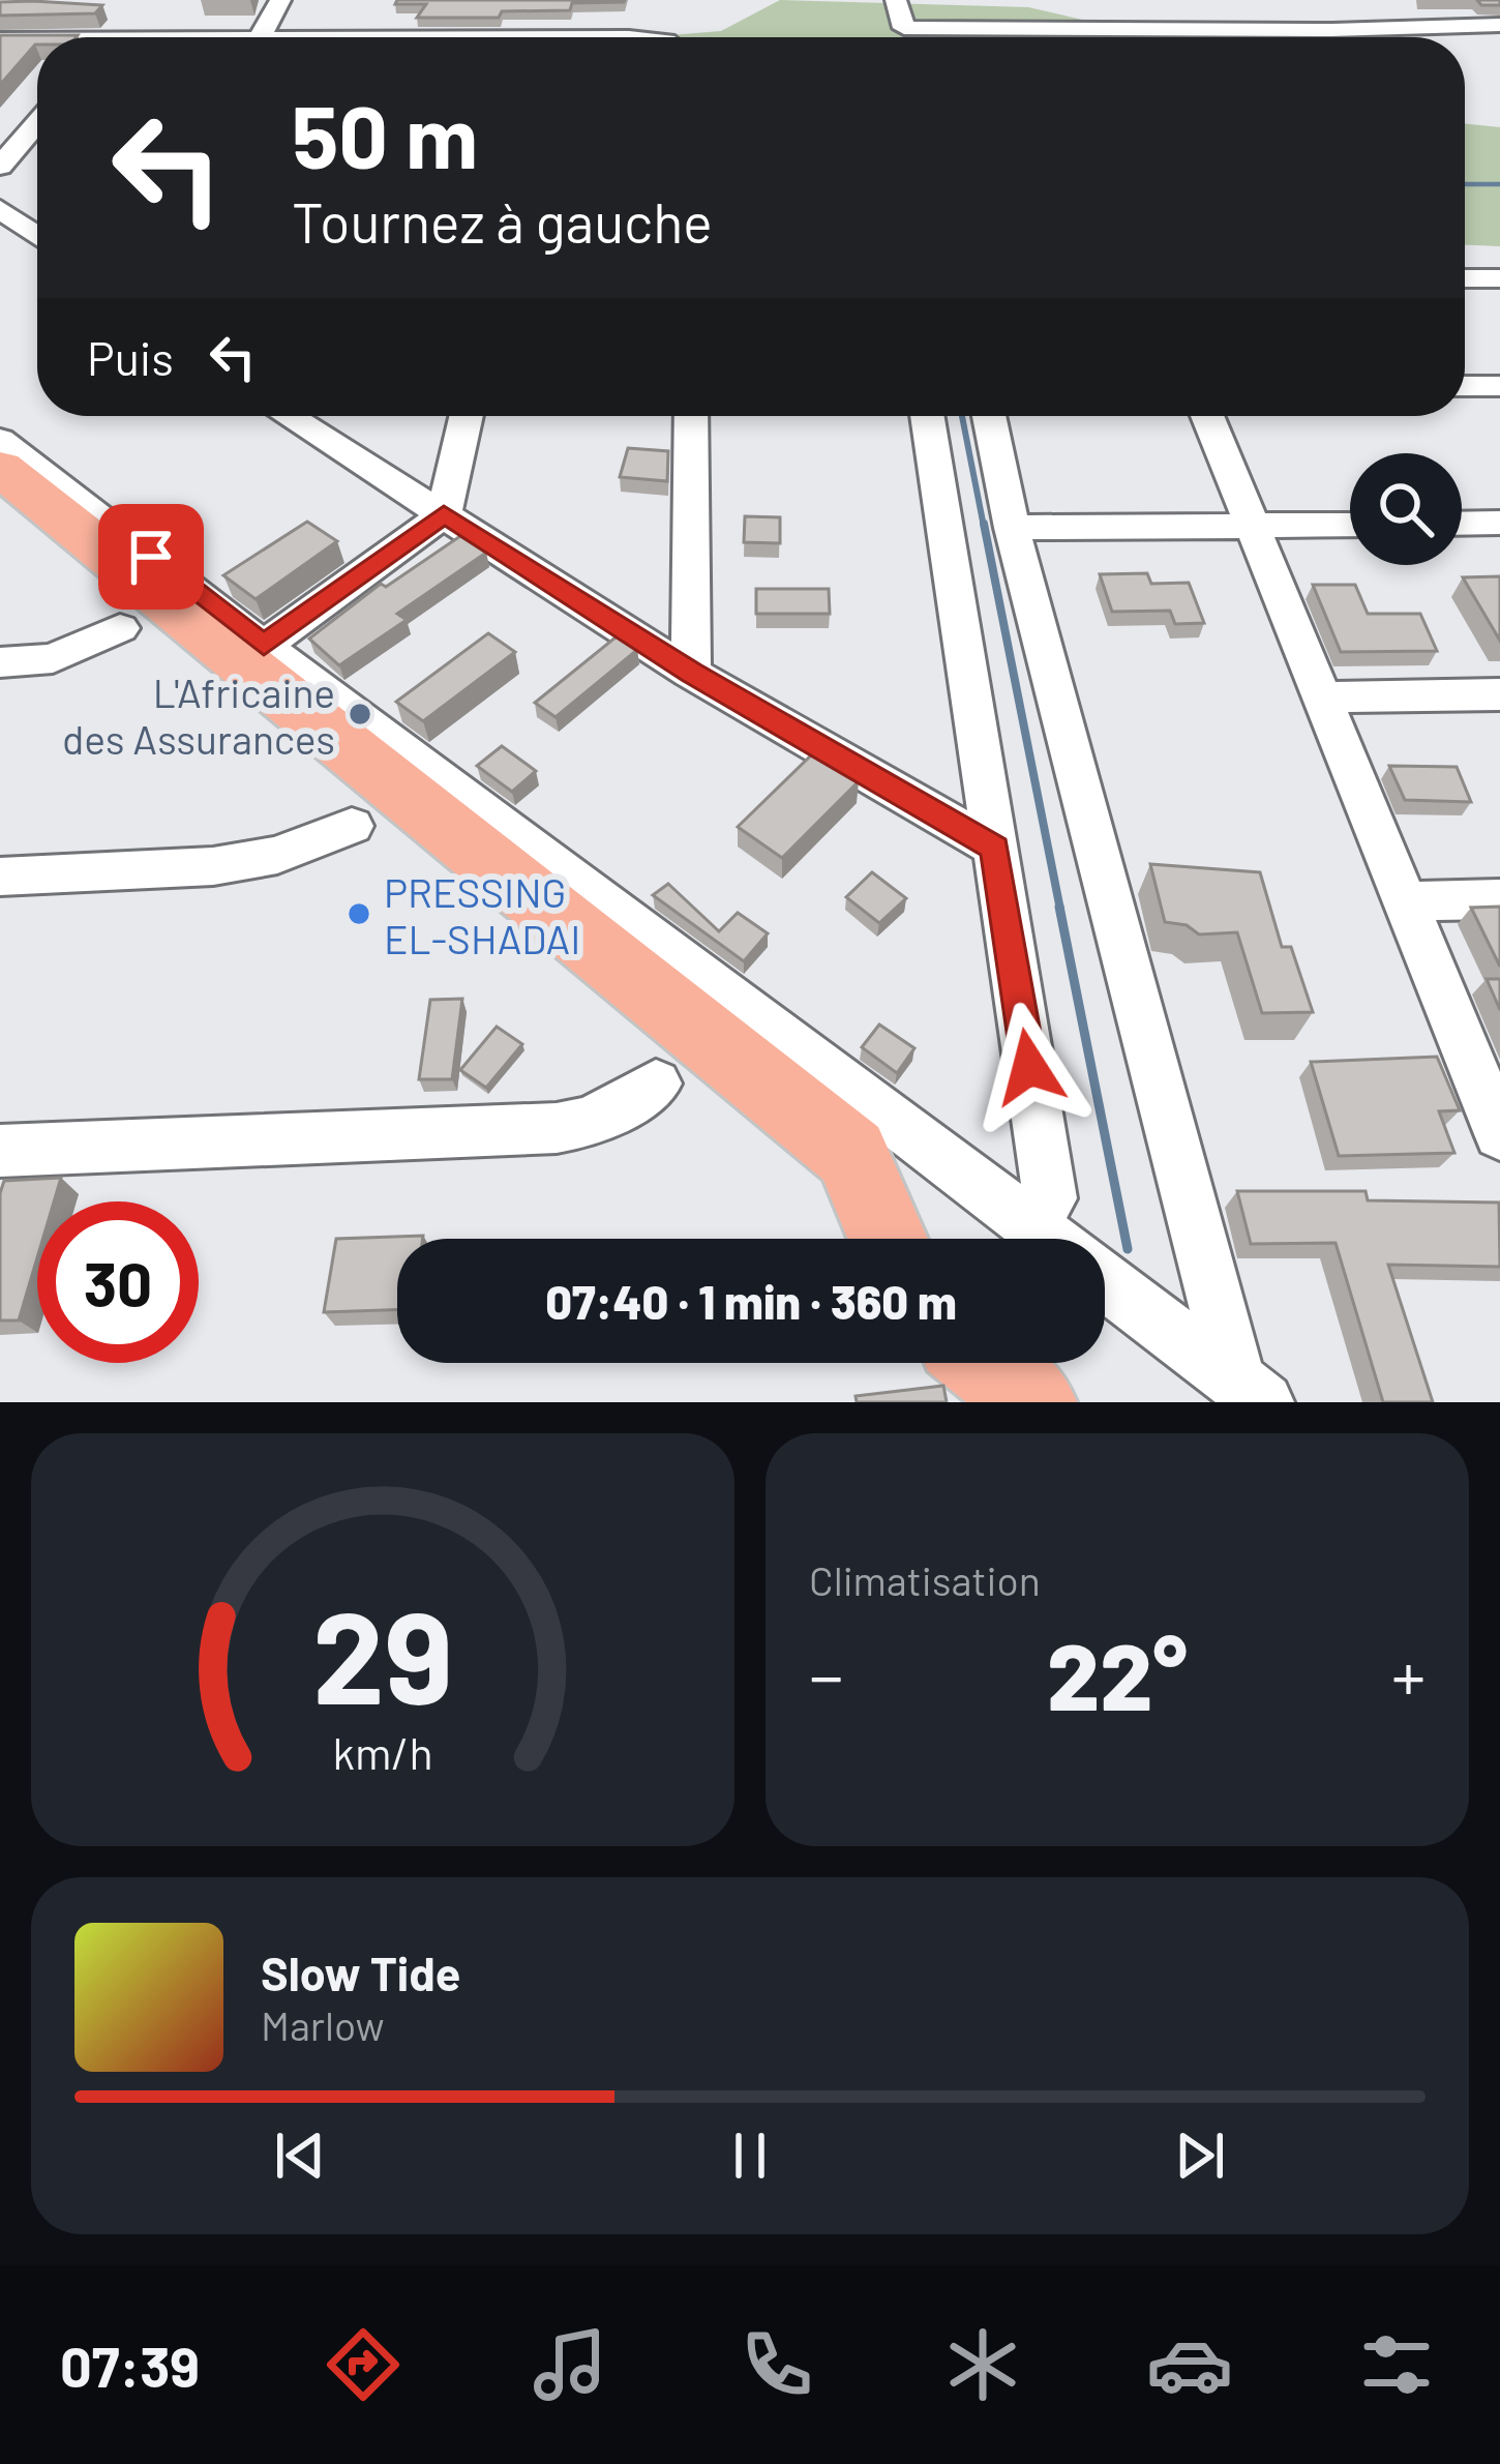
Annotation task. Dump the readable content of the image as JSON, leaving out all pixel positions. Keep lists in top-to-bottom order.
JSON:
{
  "places": ["L'Africaine des Assurances", "PRESSING EL-SHADAI"],
  "page": {
    "turn": ["50 m", "Tournez à gauche"],
    "then": "Puis",
    "limit": "30",
    "trip": "07:40 · 1 min · 360 m",
    "tile": "Climatisation",
    "heat": ["−", "22°", "+"],
    "song": ["Slow Tide", "Marlow"],
    "tabs": "07:39",
    "gauge": ["29", "km/h"]
  }
}
